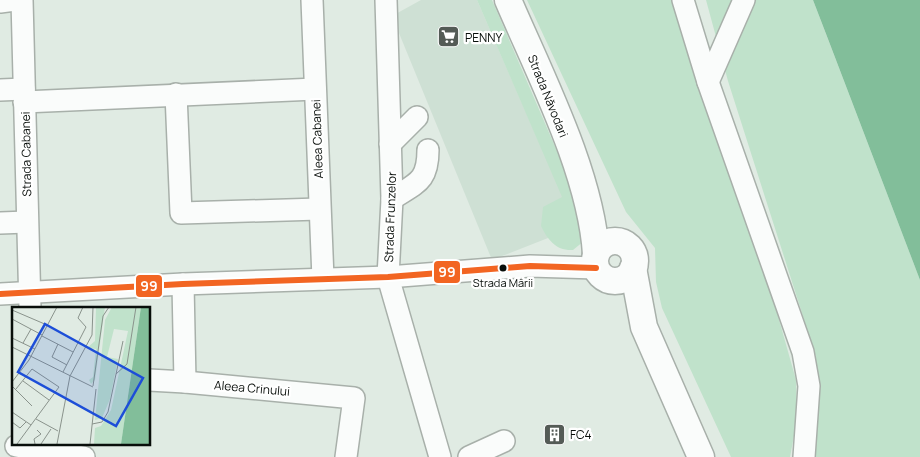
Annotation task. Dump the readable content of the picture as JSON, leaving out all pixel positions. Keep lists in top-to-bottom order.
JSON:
{
  "streets": {
    "main road": ["Strada Năvodari"],
    "street": [
      "Aleea Cabanei",
      "Strada Cabanei",
      "Strada Frunzelor",
      "Aleea Crinului"
    ]
  },
  "places": {
    "supermarket": ["PENNY"],
    "other": ["Strada Mării"],
    "building": ["FC4"]
  },
  "lines": ["transit line 99"]
}
